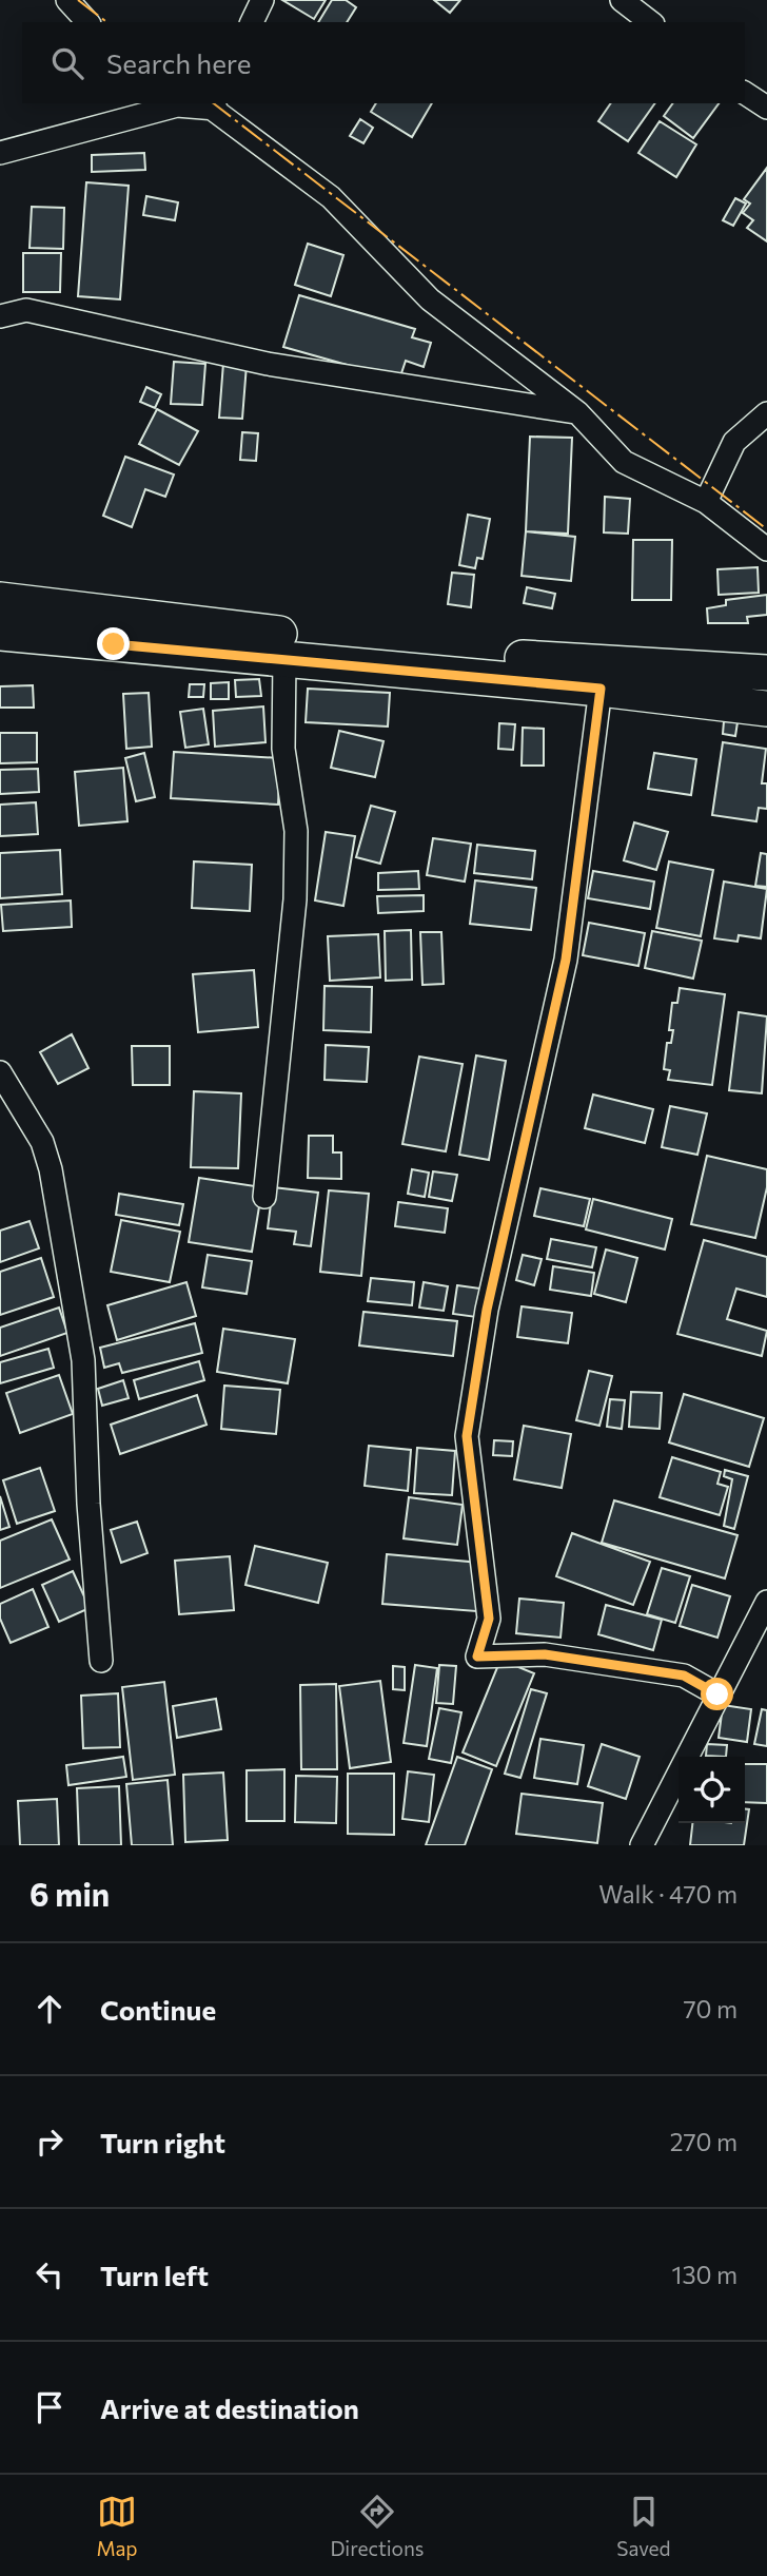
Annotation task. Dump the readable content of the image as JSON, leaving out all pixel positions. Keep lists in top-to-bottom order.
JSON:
{
  "page": {
    "search": "Search here",
    "heading": ["6 min", "Walk · 470 m"],
    "list": [
      ["Continue", "70 m"],
      ["Turn right", "270 m"],
      ["Turn left", "130 m"],
      "Arrive at destination"
    ],
    "nav": ["Map", "Directions", "Saved"]
  }
}
